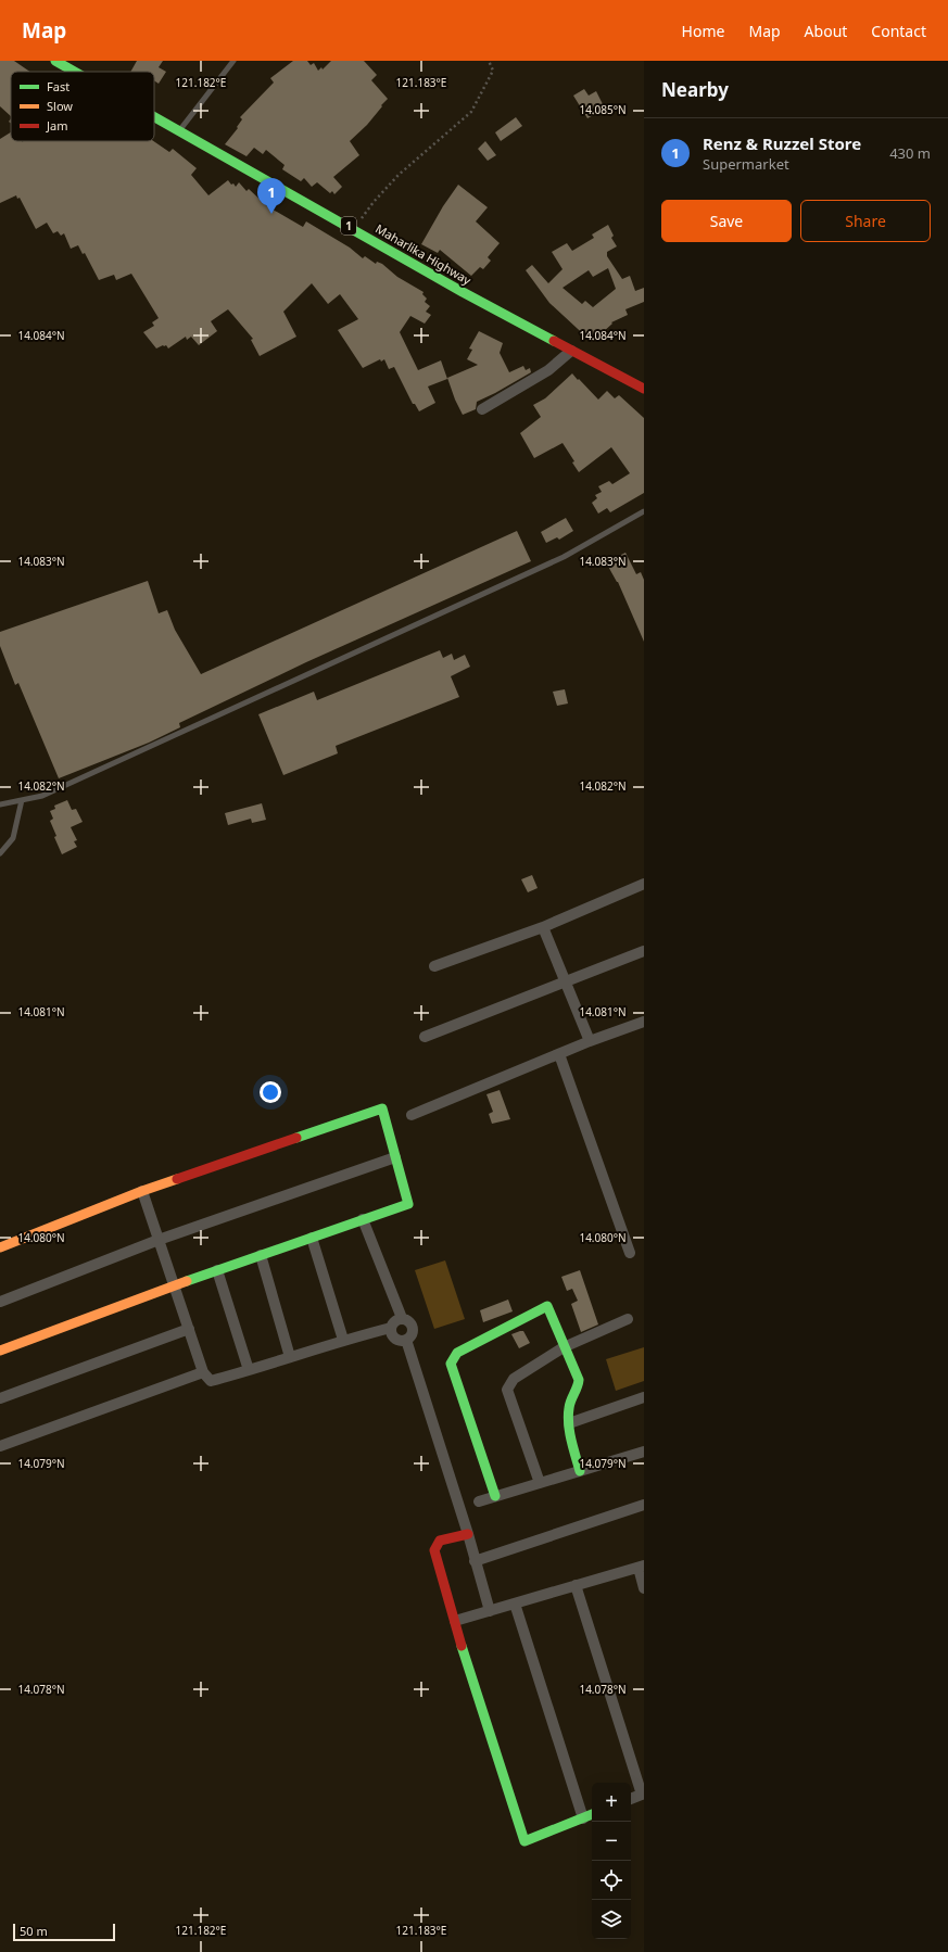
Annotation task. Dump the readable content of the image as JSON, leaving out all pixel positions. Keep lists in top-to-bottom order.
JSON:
{
  "streets": {
    "main road": ["1", "Maharlika Highway"]
  },
  "legend": ["Fast", "Slow", "Jam"],
  "scale_bar": "50 m",
  "page": {
    "header": "Map",
    "nav": [
      "Home",
      "Map",
      "About",
      "Contact"
    ],
    "heading": "Nearby",
    "list": [
      {
        "mark": "1",
        "name": "Renz & Ruzzel Store",
        "note": "Supermarket",
        "value": "430 m"
      }
    ],
    "pins": "1",
    "buttons": ["Save", "Share"],
    "map_buttons": ["+", "−"],
    "scale": "50 m"
  },
  "coordinates": [
    "121.182°E",
    "121.183°E",
    "14.085°N",
    "14.084°N",
    "14.083°N",
    "14.082°N",
    "14.081°N",
    "14.080°N",
    "14.079°N",
    "14.078°N"
  ]
}
